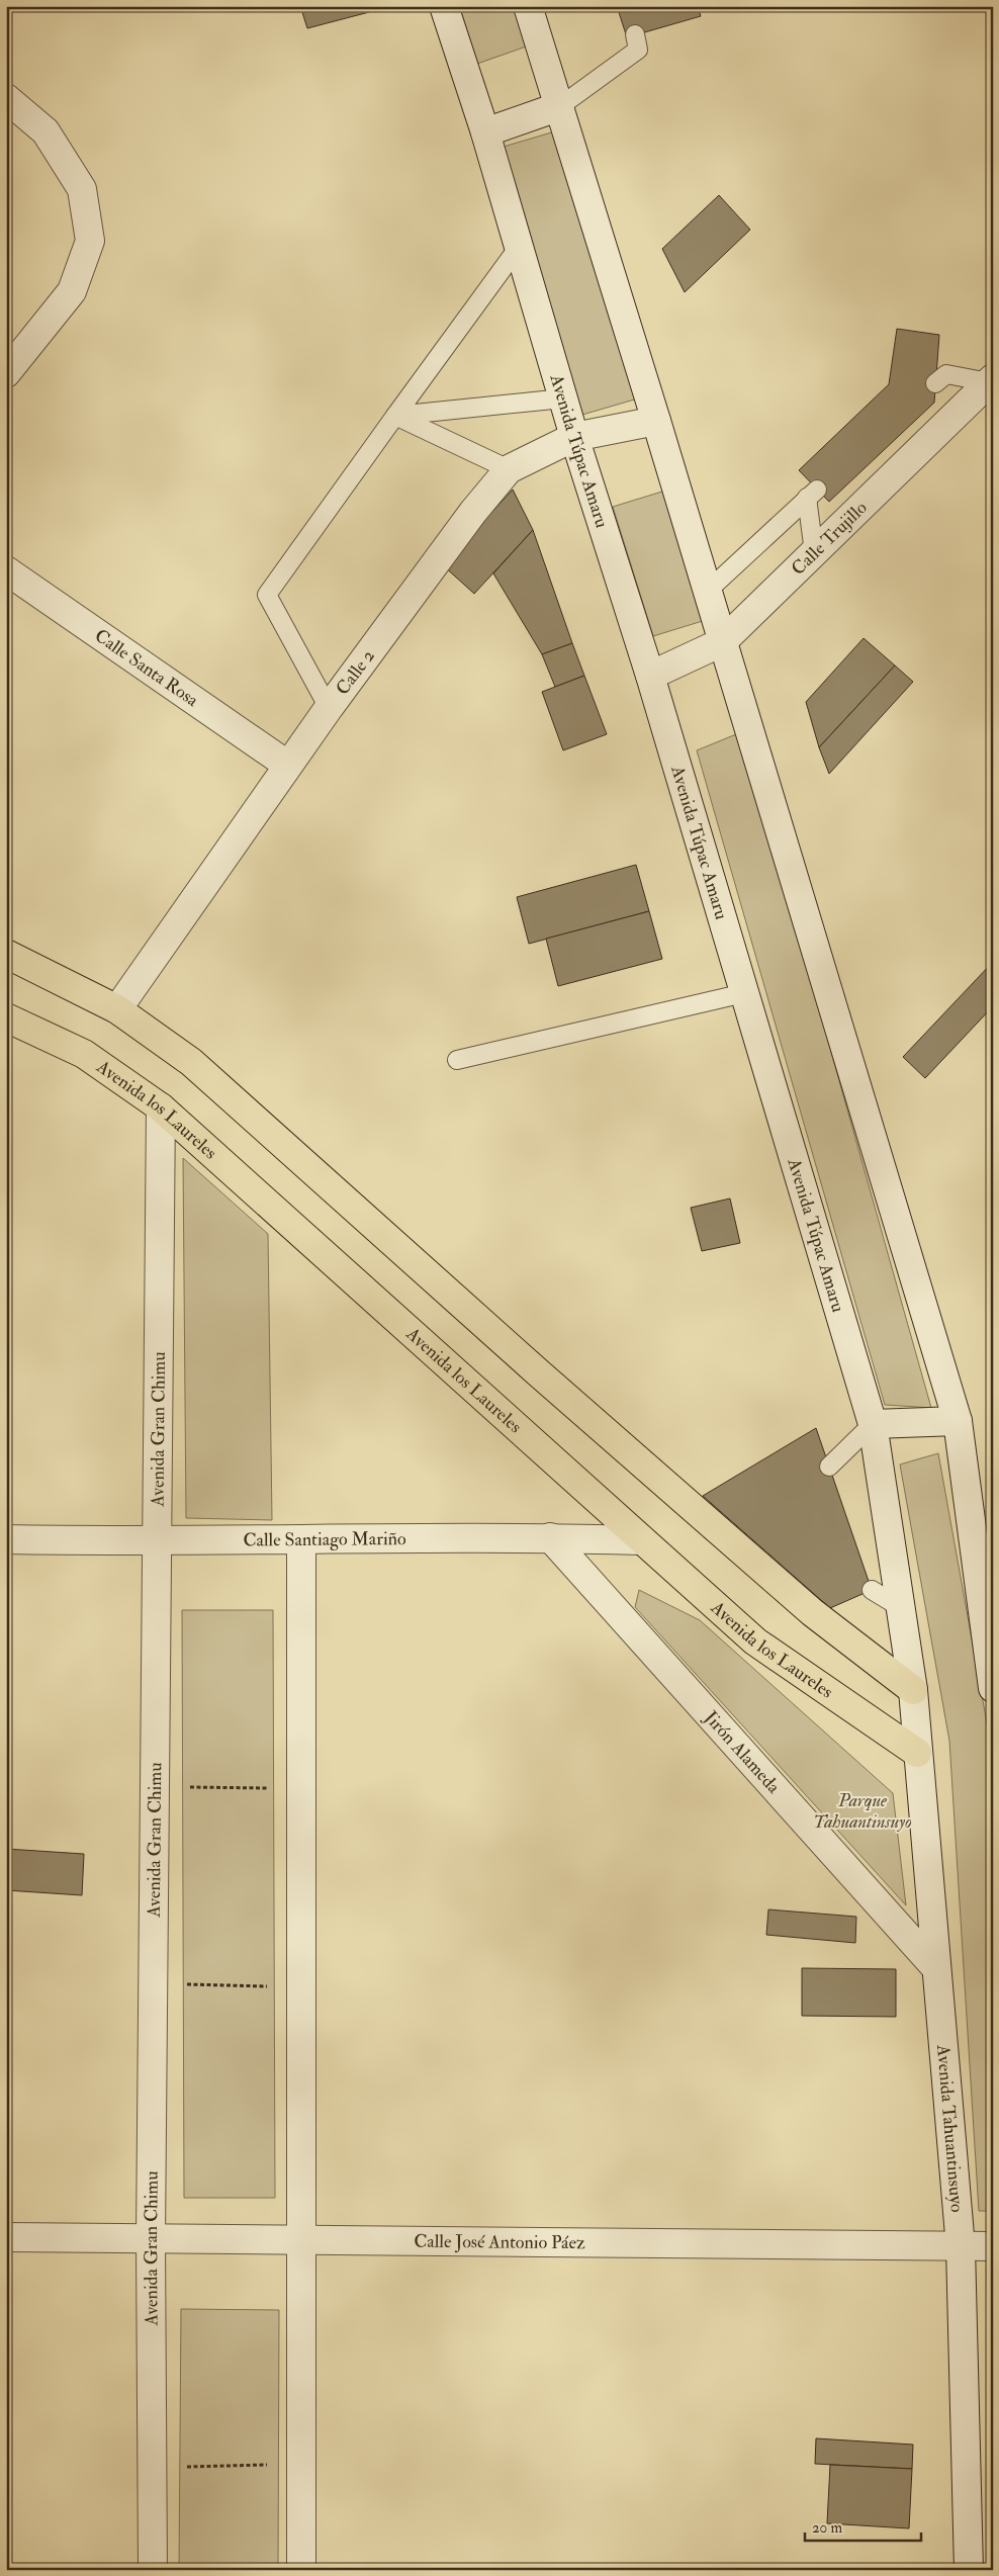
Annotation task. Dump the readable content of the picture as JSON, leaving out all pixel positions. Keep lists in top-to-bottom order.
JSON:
{
  "streets": {
    "main road": ["Avenida los Laureles"],
    "street": [
      "Avenida Túpac Amaru",
      "Calle Trujillo",
      "Calle Santa Rosa",
      "Calle 2",
      "Avenida Gran Chimu",
      "Calle Santiago Mariño",
      "Jirón Alameda",
      "Avenida Tahuantinsuyo",
      "Calle José Antonio Páez"
    ]
  },
  "crossings": [
    ["Avenida Túpac Amaru", "Calle Trujillo"],
    ["Avenida Túpac Amaru", "Calle 2"],
    ["Avenida Túpac Amaru", "Avenida Tahuantinsuyo"],
    ["Calle Santa Rosa", "Calle 2"],
    ["Avenida los Laureles", "Avenida Gran Chimu"],
    ["Avenida los Laureles", "Calle Santiago Mariño"],
    ["Avenida los Laureles", "Avenida Tahuantinsuyo"],
    ["Avenida Gran Chimu", "Calle Santiago Mariño"],
    ["Avenida Gran Chimu", "Calle José Antonio Páez"],
    ["Calle Santiago Mariño", "Jirón Alameda"],
    ["Jirón Alameda", "Avenida Tahuantinsuyo"],
    ["Avenida Tahuantinsuyo", "Calle José Antonio Páez"]
  ],
  "parks": ["Parque Tahuantinsuyo"],
  "scale_bar": "20 m"
}
